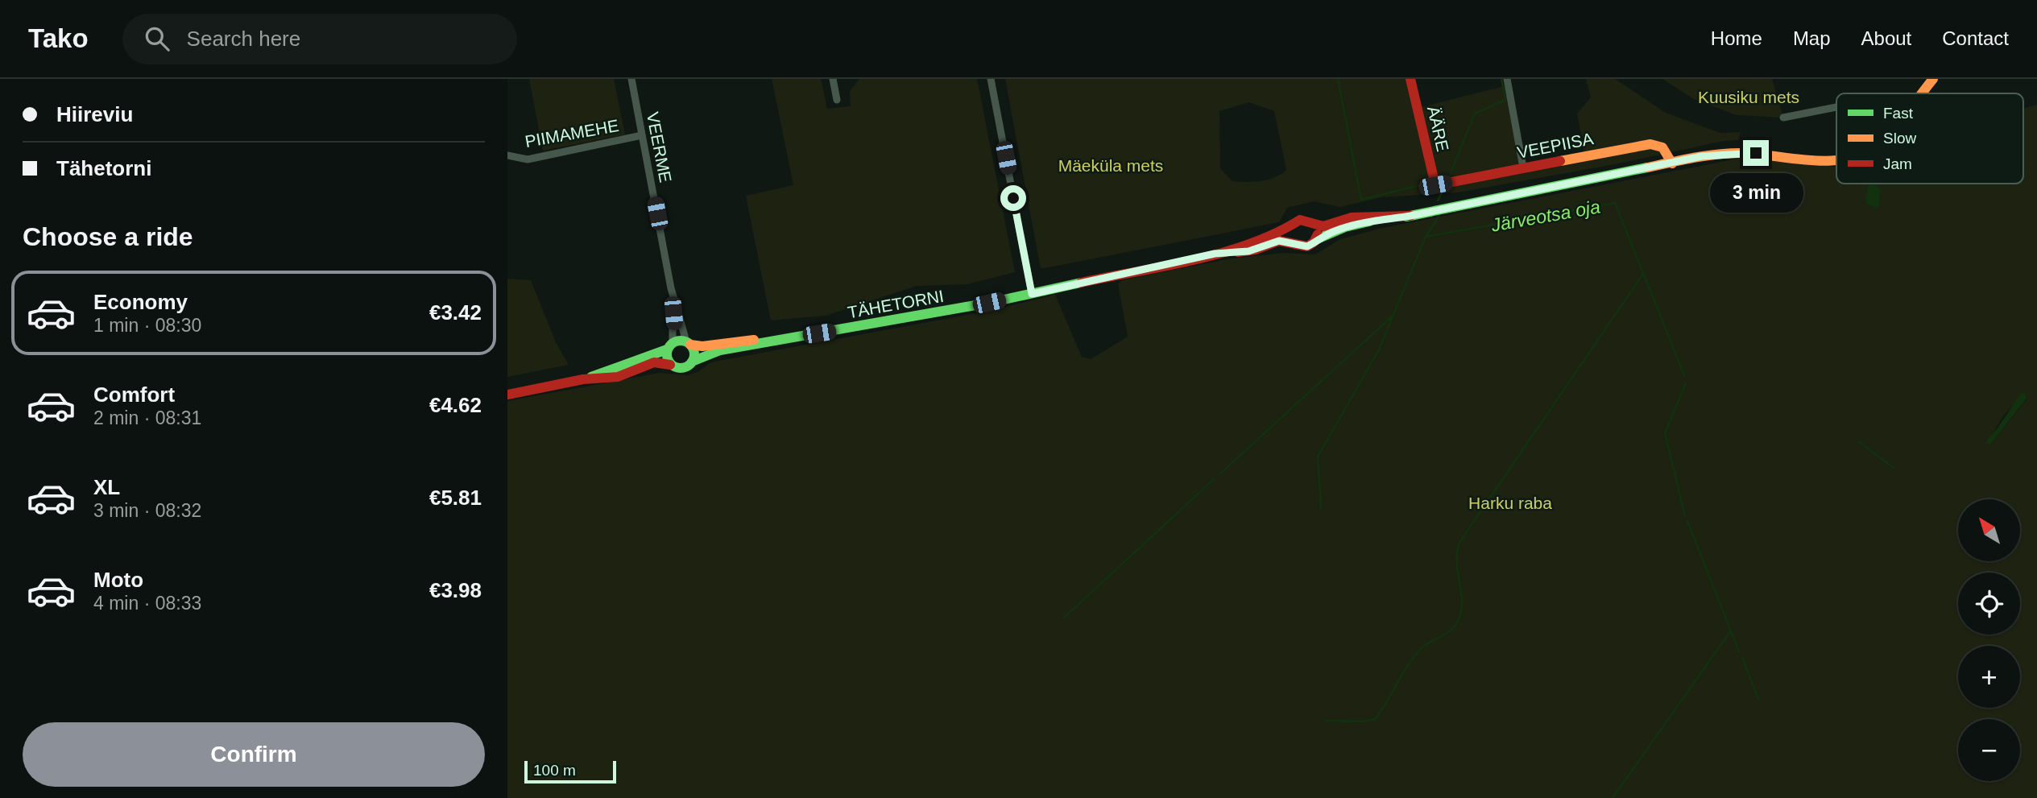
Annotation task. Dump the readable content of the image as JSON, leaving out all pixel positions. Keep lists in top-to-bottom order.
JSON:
{
  "streets": {
    "street": [
      "ÄÄRE",
      "PIIMAMEHE",
      "VEEPIISA",
      "VEERME",
      "TÄHETORNI"
    ]
  },
  "crossings": [
    ["ÄÄRE", "VEEPIISA"],
    ["PIIMAMEHE", "VEERME"],
    ["VEERME", "TÄHETORNI"]
  ],
  "water": ["Järveotsa oja"],
  "parks": ["Kuusiku mets", "Mäeküla mets", "Harku raba"],
  "legend": ["Fast", "Slow", "Jam"],
  "scale_bar": "100 m",
  "north": "top left",
  "page": {
    "header": "Tako",
    "search": "Search here",
    "nav": [
      "Home",
      "Map",
      "About",
      "Contact"
    ],
    "banner": ["Hiireviu", "Tähetorni"],
    "bubble": "3 min",
    "heading": "Choose a ride",
    "list": [
      {
        "name": "Economy",
        "note": "1 min · 08:30",
        "value": "€3.42"
      },
      {
        "name": "Comfort",
        "note": "2 min · 08:31",
        "value": "€4.62"
      },
      {
        "name": "XL",
        "note": "3 min · 08:32",
        "value": "€5.81"
      },
      {
        "name": "Moto",
        "note": "4 min · 08:33",
        "value": "€3.98"
      }
    ],
    "map_buttons": ["+", "−"],
    "buttons": "Confirm",
    "scale": "100 m"
  }
}
